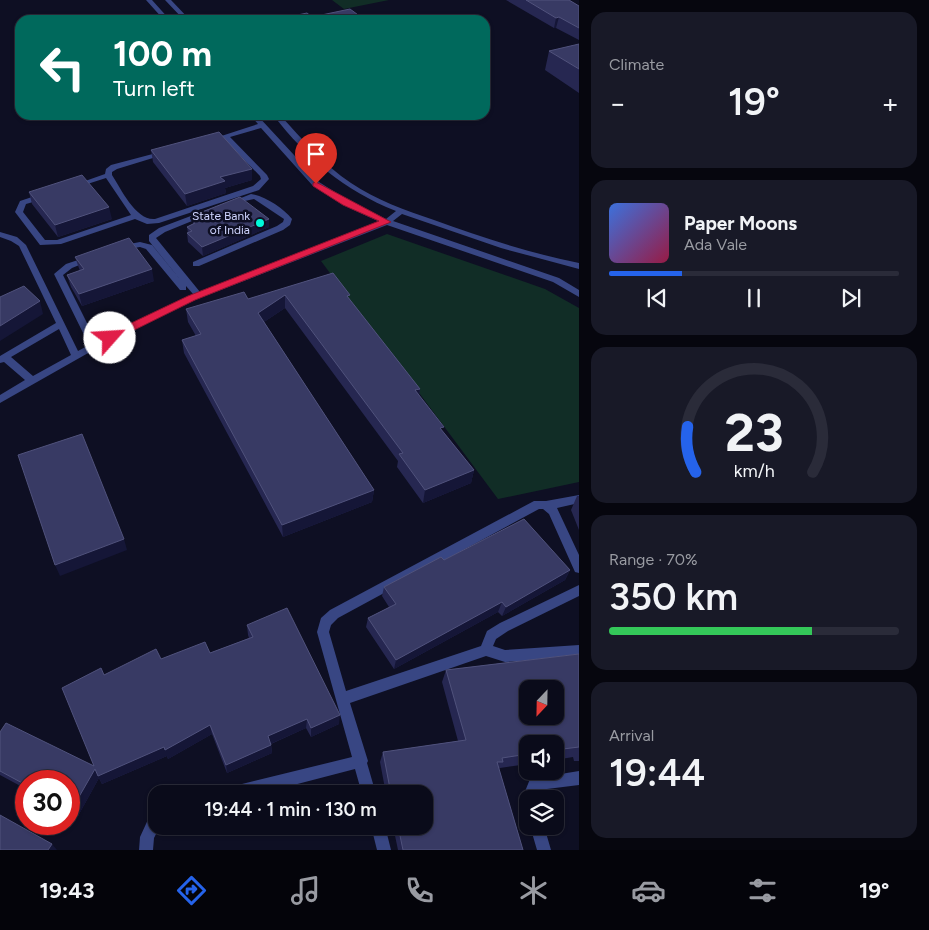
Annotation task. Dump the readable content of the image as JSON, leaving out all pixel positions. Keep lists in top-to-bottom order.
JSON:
{
  "places": ["State Bank of India"],
  "north": "bottom",
  "page": {
    "tile": [
      "Climate",
      ["Range · 70%", "350 km"],
      ["Arrival", "19:44"]
    ],
    "turn": ["100 m", "Turn left"],
    "heat": ["−", "19°", "+"],
    "song": ["Paper Moons", "Ada Vale"],
    "limit": "30",
    "trip": "19:44 · 1 min · 130 m",
    "tabs": ["19:43", "19°"],
    "gauge": ["23", "km/h"]
  }
}
